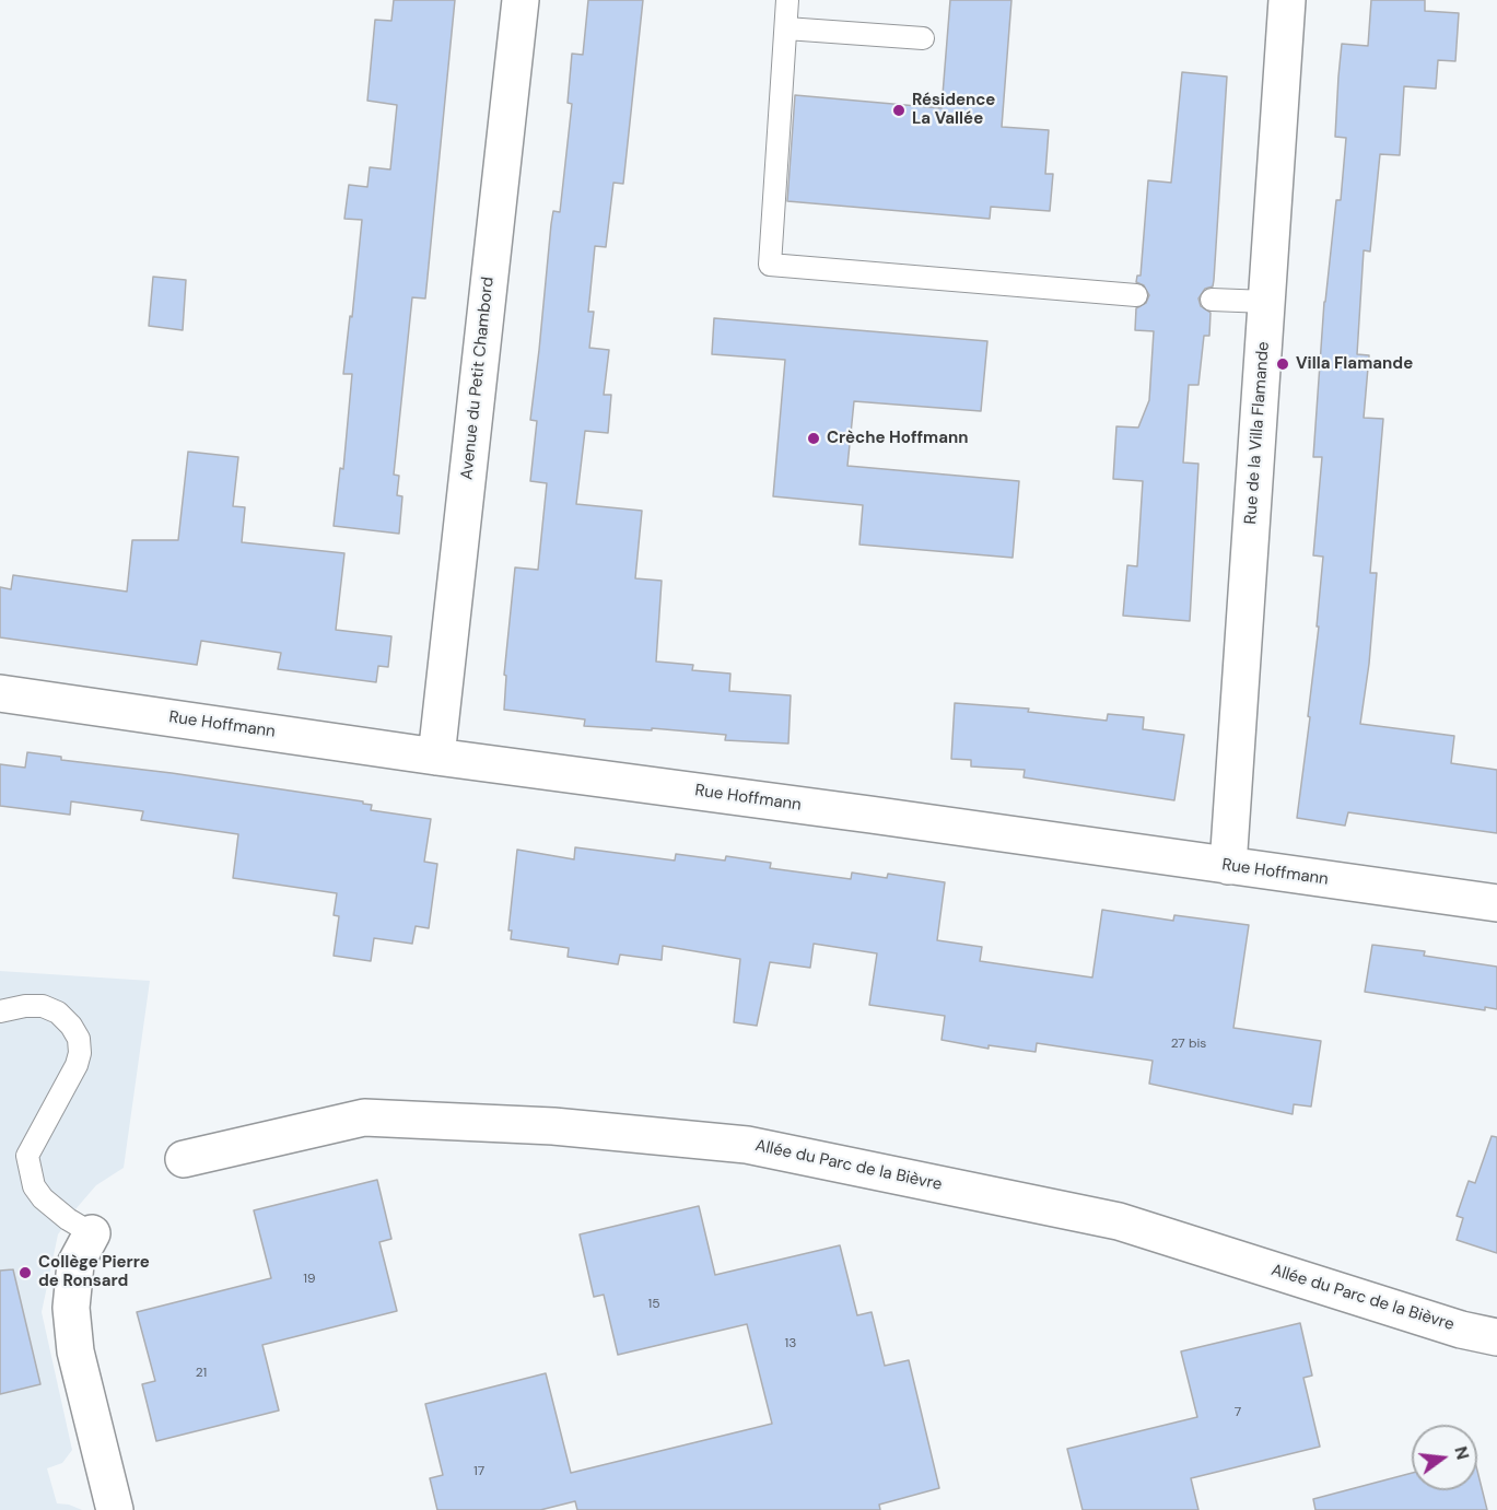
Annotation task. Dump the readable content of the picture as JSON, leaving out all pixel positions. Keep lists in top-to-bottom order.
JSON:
{
  "streets": {
    "street": [
      "Avenue du Petit Chambord",
      "Rue de la Villa Flamande",
      "Rue Hoffmann",
      "Allée du Parc de la Bièvre"
    ]
  },
  "crossings": [
    ["Avenue du Petit Chambord", "Rue Hoffmann"],
    ["Rue de la Villa Flamande", "Rue Hoffmann"]
  ],
  "places": [
    "Résidence La Vallée",
    "Villa Flamande",
    "Crèche Hoffmann",
    "Collège Pierre de Ronsard"
  ],
  "house_numbers": [
    "27 bis",
    "19",
    "15",
    "13",
    "21",
    "7",
    "17"
  ],
  "north": "right"
}
